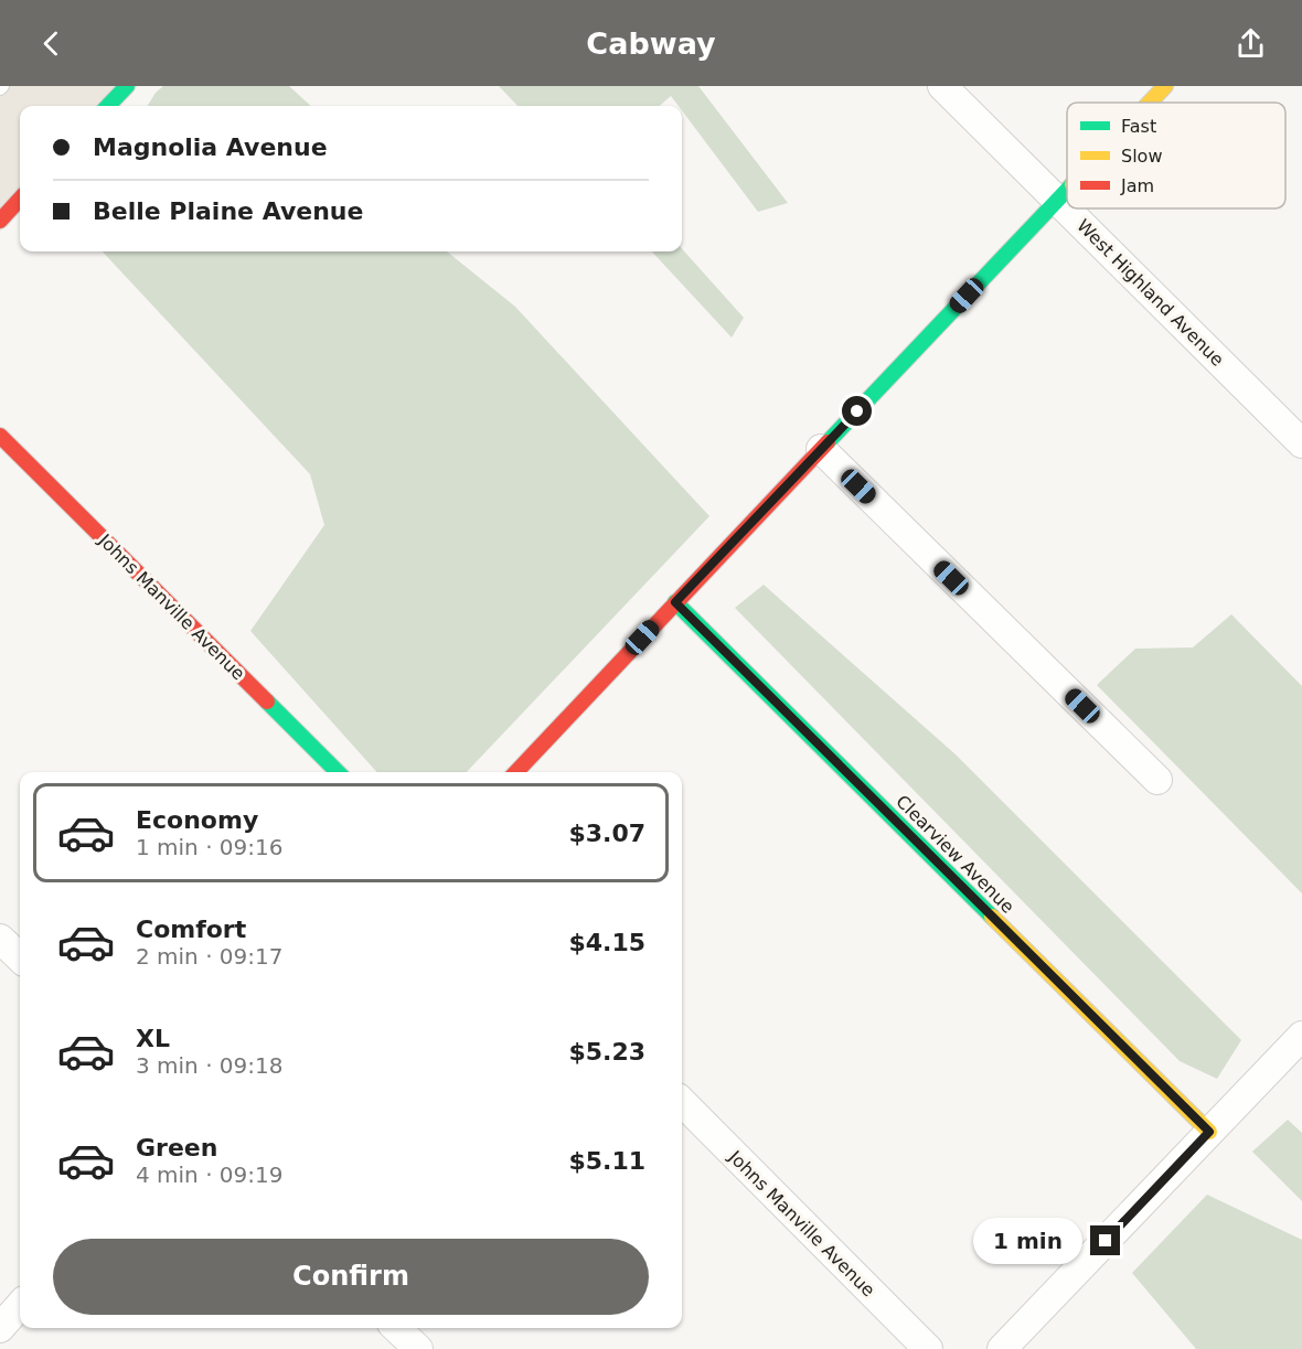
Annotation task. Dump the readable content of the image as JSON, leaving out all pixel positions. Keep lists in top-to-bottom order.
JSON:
{
  "streets": {
    "street": ["West Highland Avenue", "Johns Manville Avenue", "Clearview Avenue"]
  },
  "legend": ["Fast", "Slow", "Jam"],
  "page": {
    "header": "Cabway",
    "banner": ["Magnolia Avenue", "Belle Plaine Avenue"],
    "list": [
      {
        "name": "Economy",
        "note": "1 min · 09:16",
        "value": "$3.07"
      },
      {
        "name": "Comfort",
        "note": "2 min · 09:17",
        "value": "$4.15"
      },
      {
        "name": "XL",
        "note": "3 min · 09:18",
        "value": "$5.23"
      },
      {
        "name": "Green",
        "note": "4 min · 09:19",
        "value": "$5.11"
      }
    ],
    "bubble": "1 min",
    "buttons": "Confirm"
  }
}
